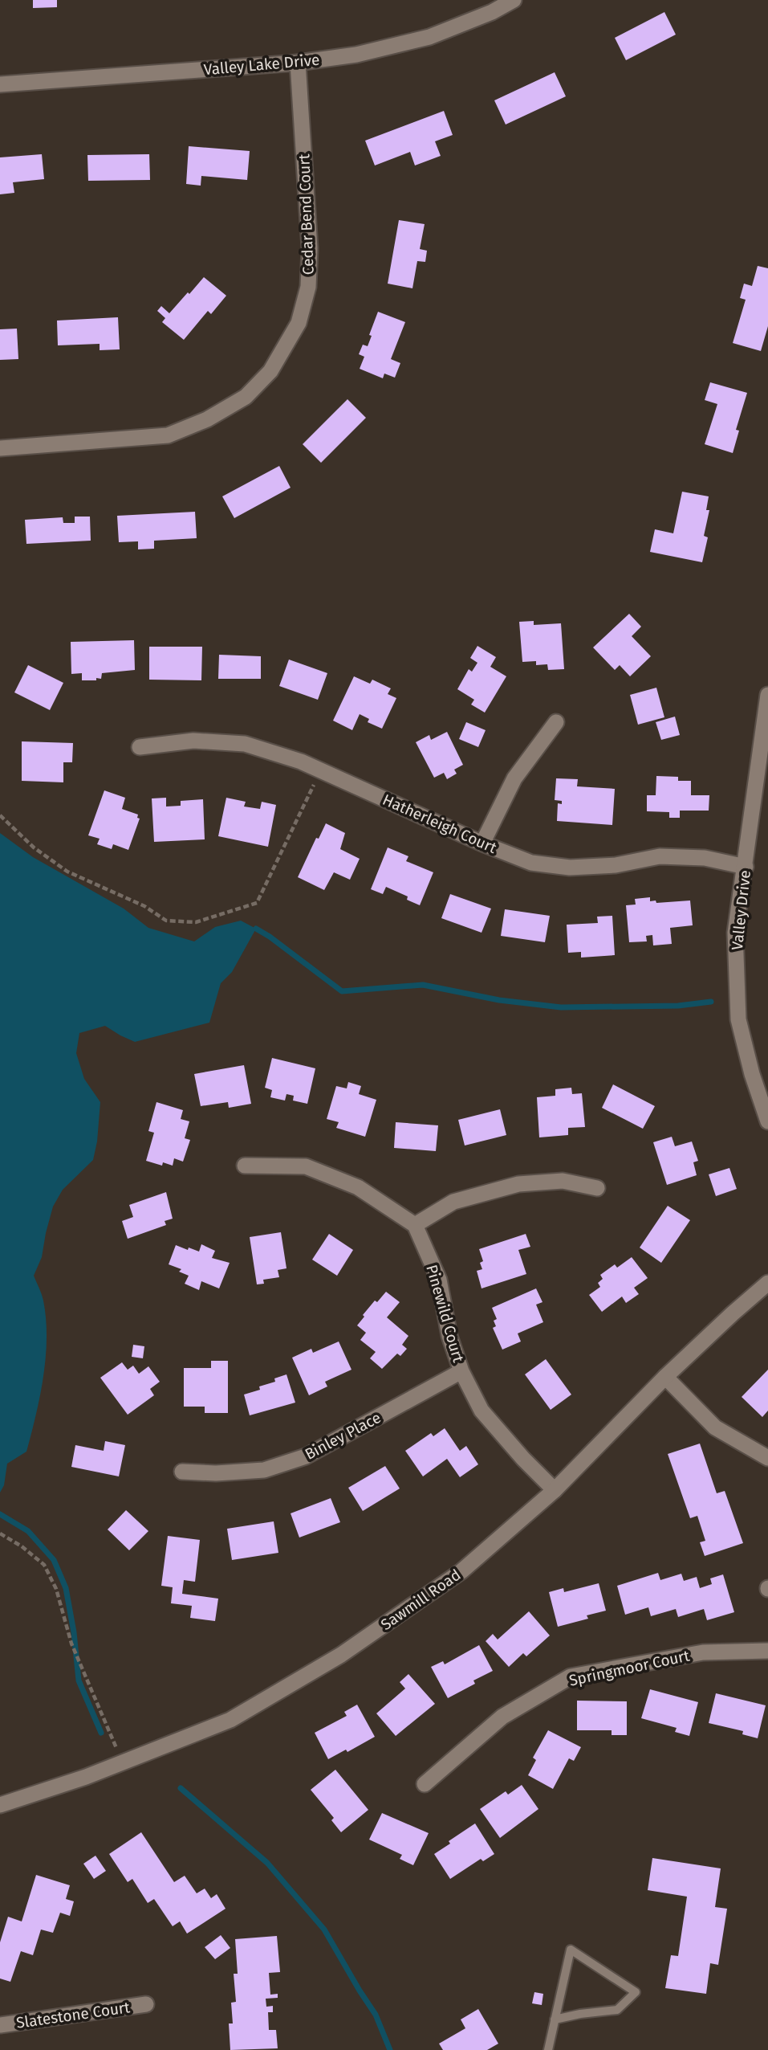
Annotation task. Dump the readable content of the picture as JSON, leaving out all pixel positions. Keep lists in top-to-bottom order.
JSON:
{
  "streets": {
    "street": [
      "Valley Lake Drive",
      "Cedar Bend Court",
      "Hatherleigh Court",
      "Valley Drive",
      "Pinewild Court",
      "Binley Place",
      "Sawmill Road",
      "Springmoor Court",
      "Slatestone Court"
    ]
  },
  "crossings": [
    ["Valley Lake Drive", "Cedar Bend Court"],
    ["Hatherleigh Court", "Valley Drive"],
    ["Pinewild Court", "Binley Place"],
    ["Pinewild Court", "Sawmill Road"]
  ]
}
